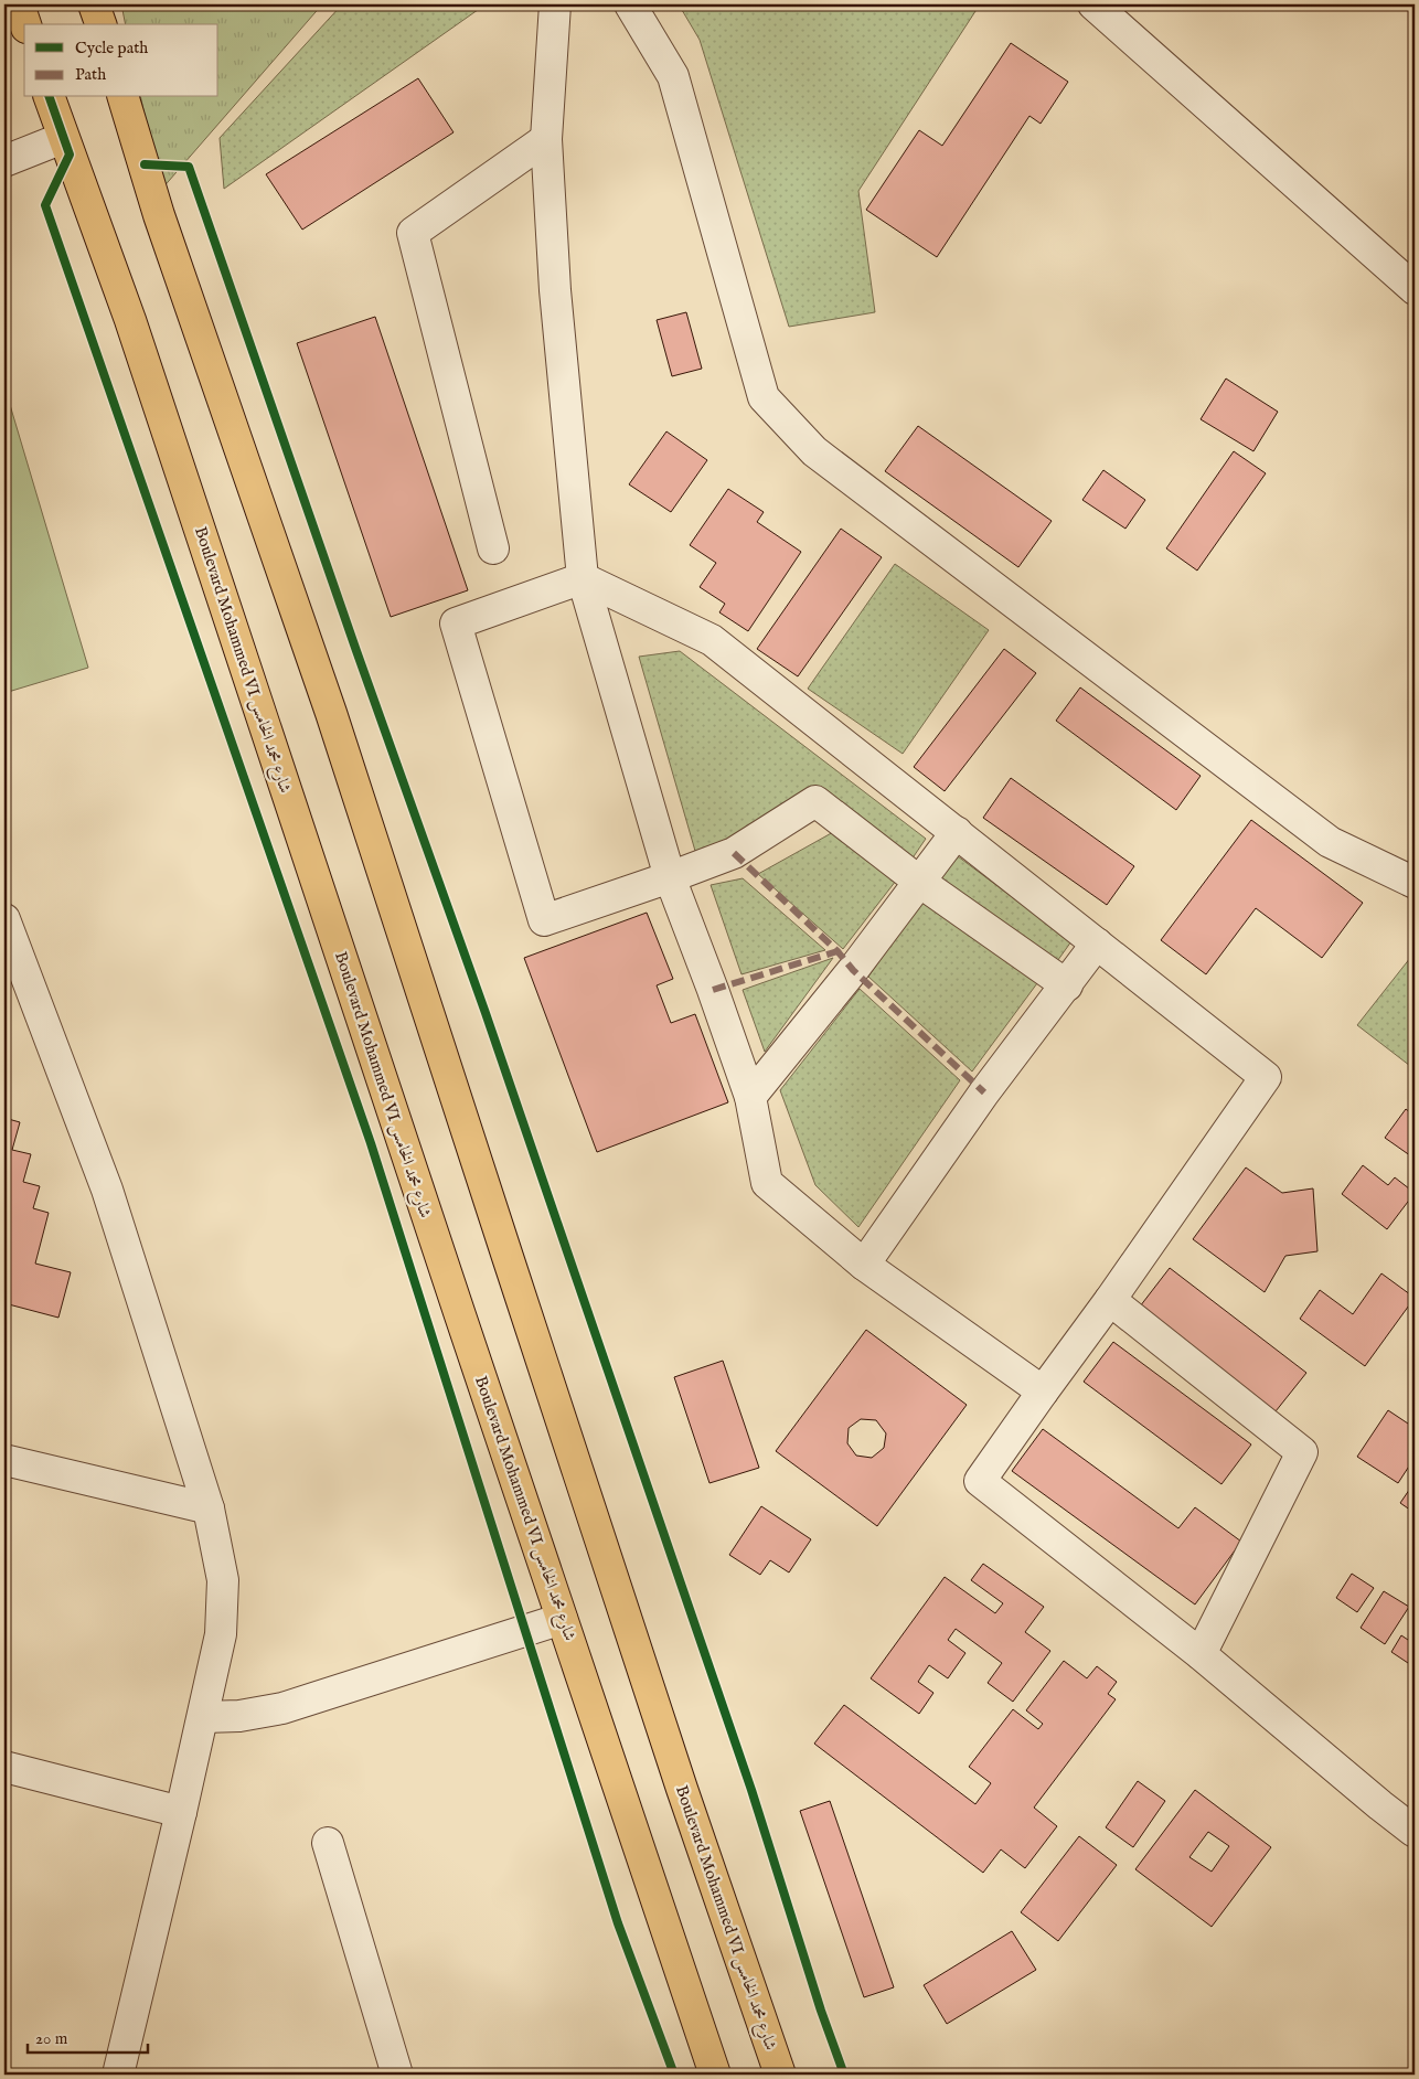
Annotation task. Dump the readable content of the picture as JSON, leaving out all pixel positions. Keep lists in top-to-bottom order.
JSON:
{
  "streets": {
    "main road": ["Boulevard Mohammed VI شارع محمد الخامس"]
  },
  "legend": ["Cycle path", "Path"],
  "scale_bar": "20 m"
}
